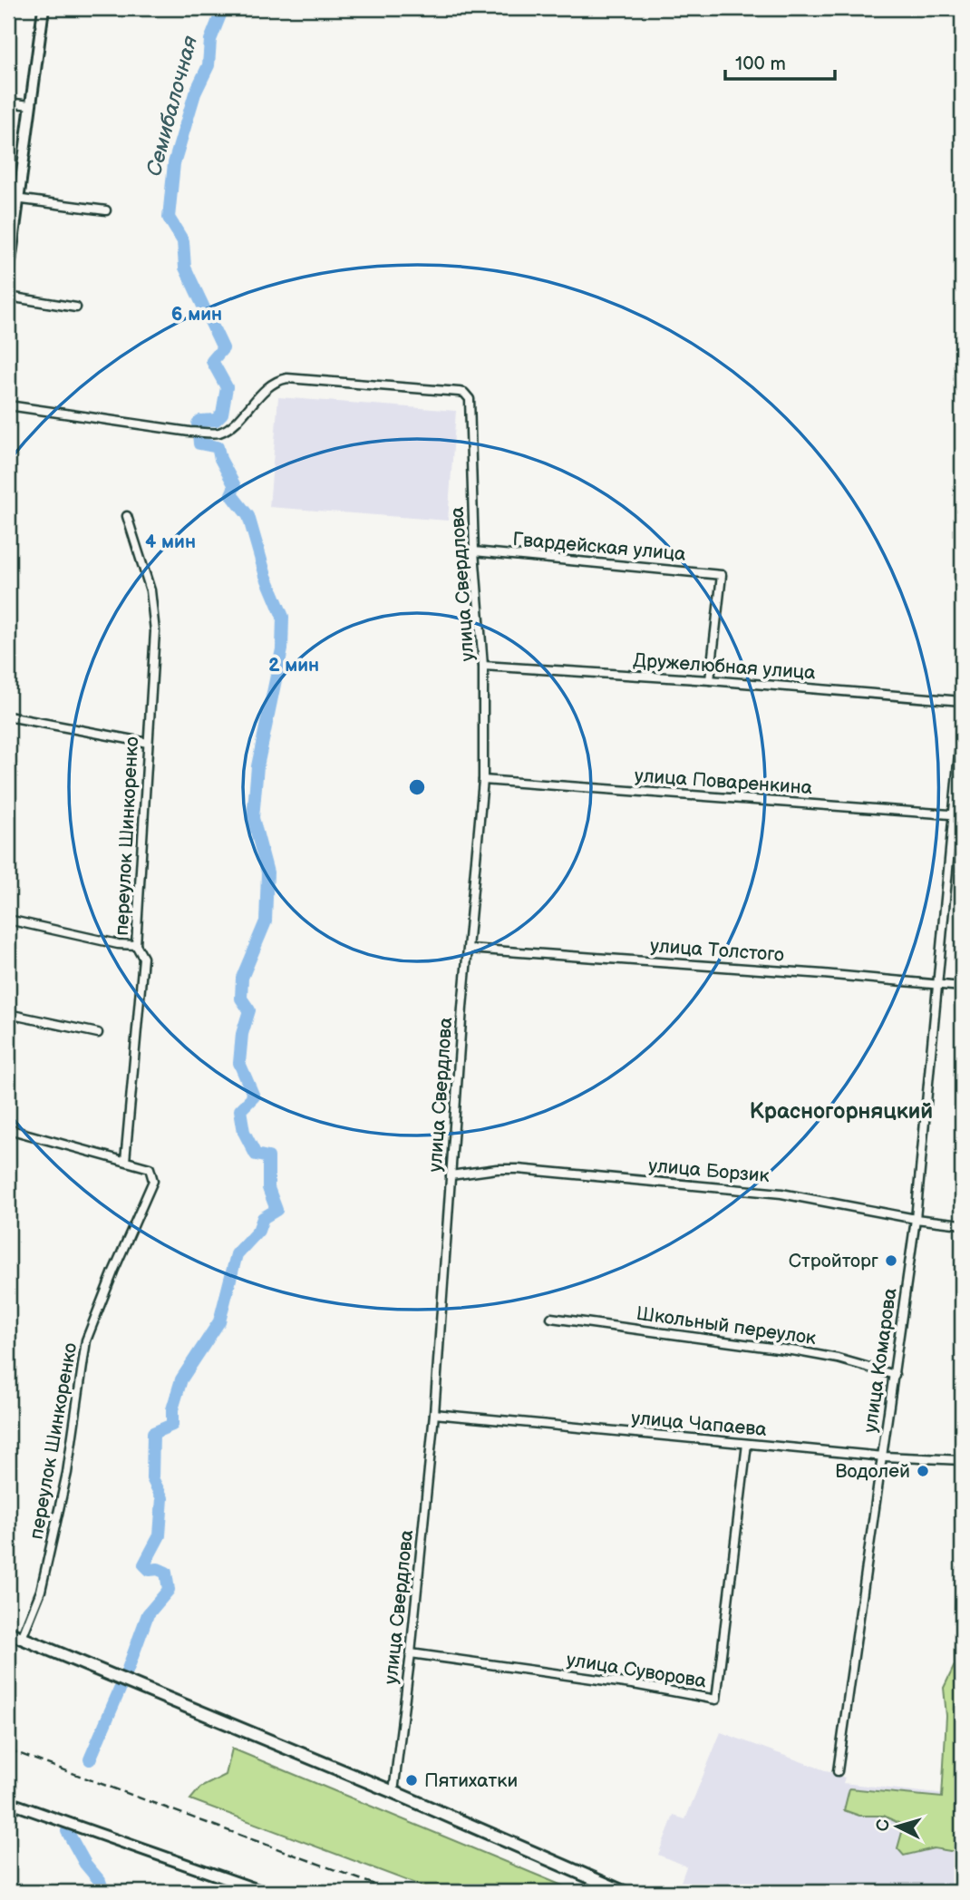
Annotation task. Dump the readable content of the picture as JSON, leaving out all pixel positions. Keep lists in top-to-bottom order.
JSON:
{
  "streets": {
    "street": [
      "Гвардейская улица",
      "улица Свердлова",
      "Дружелюбная улица",
      "улица Поваренкина",
      "переулок Шинкоренко",
      "улица Толстого",
      "улица Борзик",
      "Школьный переулок",
      "улица Комарова",
      "улица Чапаева",
      "улица Суворова"
    ]
  },
  "crossings": [
    ["Гвардейская улица", "улица Свердлова"],
    ["Гвардейская улица", "Дружелюбная улица"],
    ["улица Свердлова", "Дружелюбная улица"],
    ["улица Свердлова", "улица Поваренкина"],
    ["улица Свердлова", "улица Толстого"],
    ["улица Свердлова", "улица Борзик"],
    ["улица Свердлова", "улица Чапаева"],
    ["улица Свердлова", "улица Суворова"],
    ["улица Поваренкина", "улица Комарова"],
    ["улица Толстого", "улица Комарова"],
    ["улица Борзик", "улица Комарова"],
    ["Школьный переулок", "улица Комарова"],
    ["улица Комарова", "улица Чапаева"],
    ["улица Чапаева", "улица Суворова"]
  ],
  "districts": ["Красногорняцкий"],
  "water": ["Семибалочная"],
  "places": ["Стройторг", "Водолей", "Пятихатки"],
  "scale_bar": "100 m",
  "north": "left",
  "rings": ["6 мин", "4 мин", "2 мин"]
}
